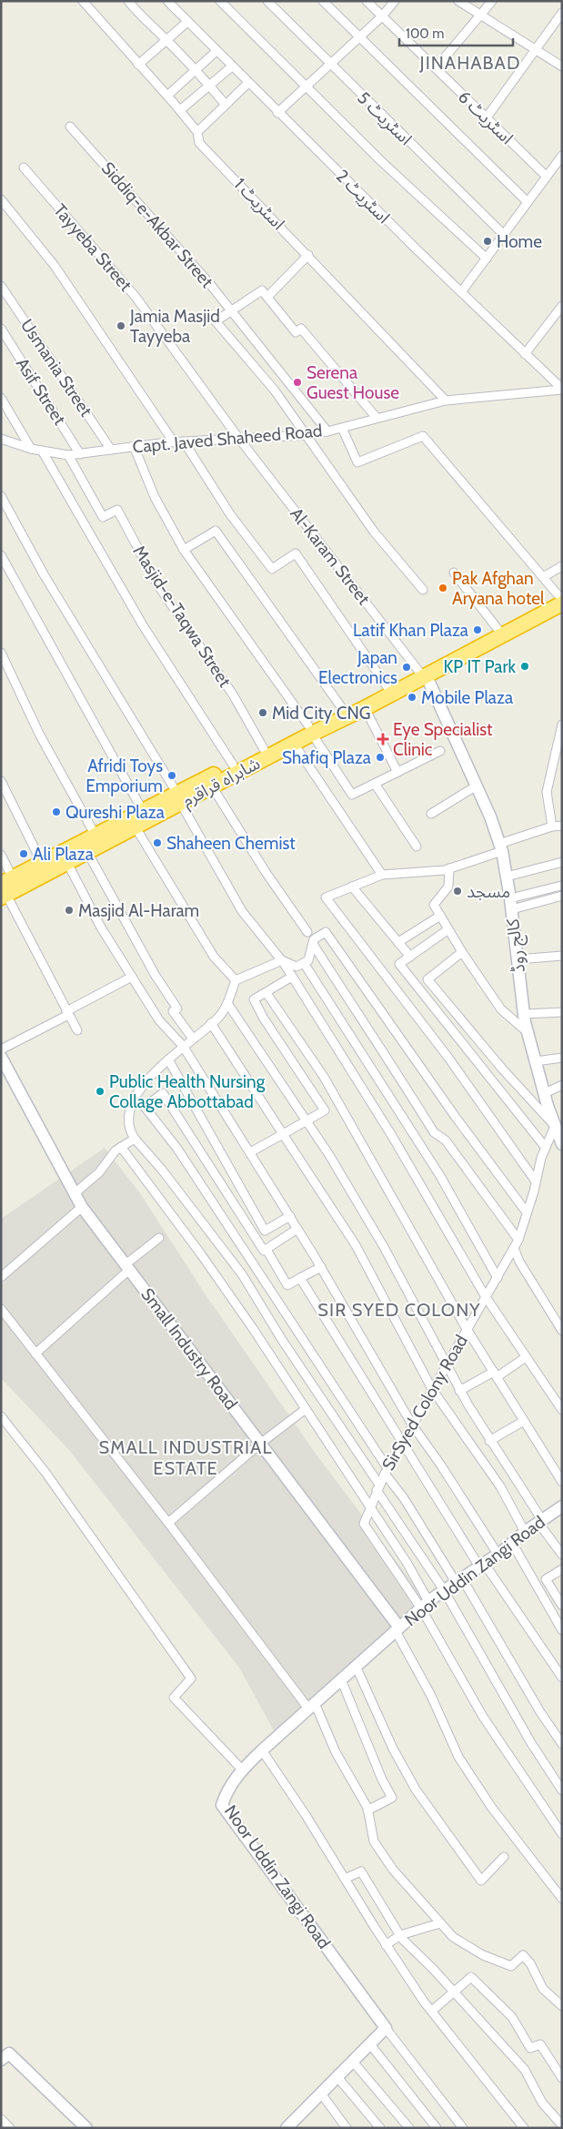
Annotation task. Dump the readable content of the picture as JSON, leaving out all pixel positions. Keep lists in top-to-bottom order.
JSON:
{
  "streets": {
    "highway": ["شاہراہ قراقرم"],
    "street": [
      "اسٹریٹ 6",
      "اسٹریٹ 5",
      "اسٹریٹ 2",
      "اسٹریٹ 1",
      "Siddiq-e-Akbar Street",
      "Tayyeba Street",
      "Usmania Street",
      "Asif Street",
      "Capt. Javed Shaheed Road",
      "Al-Karam Street",
      "Masjid-e-Taqwa Street",
      "کالج روڈ",
      "Small Industry Road",
      "SirSyed Colony Road",
      "Noor Uddin Zangi Road"
    ]
  },
  "crossings": [
    ["اسٹریٹ 2", "Capt. Javed Shaheed Road"],
    ["اسٹریٹ 1", "Capt. Javed Shaheed Road"],
    ["Siddiq-e-Akbar Street", "Capt. Javed Shaheed Road"],
    ["Tayyeba Street", "Capt. Javed Shaheed Road"],
    ["Tayyeba Street", "Al-Karam Street"],
    ["Usmania Street", "Capt. Javed Shaheed Road"],
    ["Asif Street", "Capt. Javed Shaheed Road"],
    ["Capt. Javed Shaheed Road", "Al-Karam Street"],
    ["Capt. Javed Shaheed Road", "Masjid-e-Taqwa Street"],
    ["Al-Karam Street", "شاہراہ قراقرم"],
    ["Al-Karam Street", "کالج روڈ"],
    ["Masjid-e-Taqwa Street", "شاہراہ قراقرم"],
    ["شاہراہ قراقرم", "کالج روڈ"],
    ["کالج روڈ", "SirSyed Colony Road"],
    ["Small Industry Road", "Noor Uddin Zangi Road"],
    ["SirSyed Colony Road", "Noor Uddin Zangi Road"]
  ],
  "districts": ["JINAHABAD", "SIR SYED COLONY", "SMALL INDUSTRIAL ESTATE"],
  "places": {
    "other": [
      "Home",
      "Jamia Masjid Tayyeba",
      "Serena Guest House",
      "Pak Afghan Aryana hotel",
      "Latif Khan Plaza",
      "KP IT Park",
      "Japan Electronics",
      "Mobile Plaza",
      "Mid City CNG",
      "Shafiq Plaza",
      "Afridi Toys Emporium",
      "Qureshi Plaza",
      "Shaheen Chemist",
      "Ali Plaza",
      "مسجد",
      "Masjid Al-Haram",
      "Public Health Nursing Collage Abbottabad"
    ],
    "health": ["Eye Specialist Clinic"]
  },
  "scale_bar": "100 m"
}
